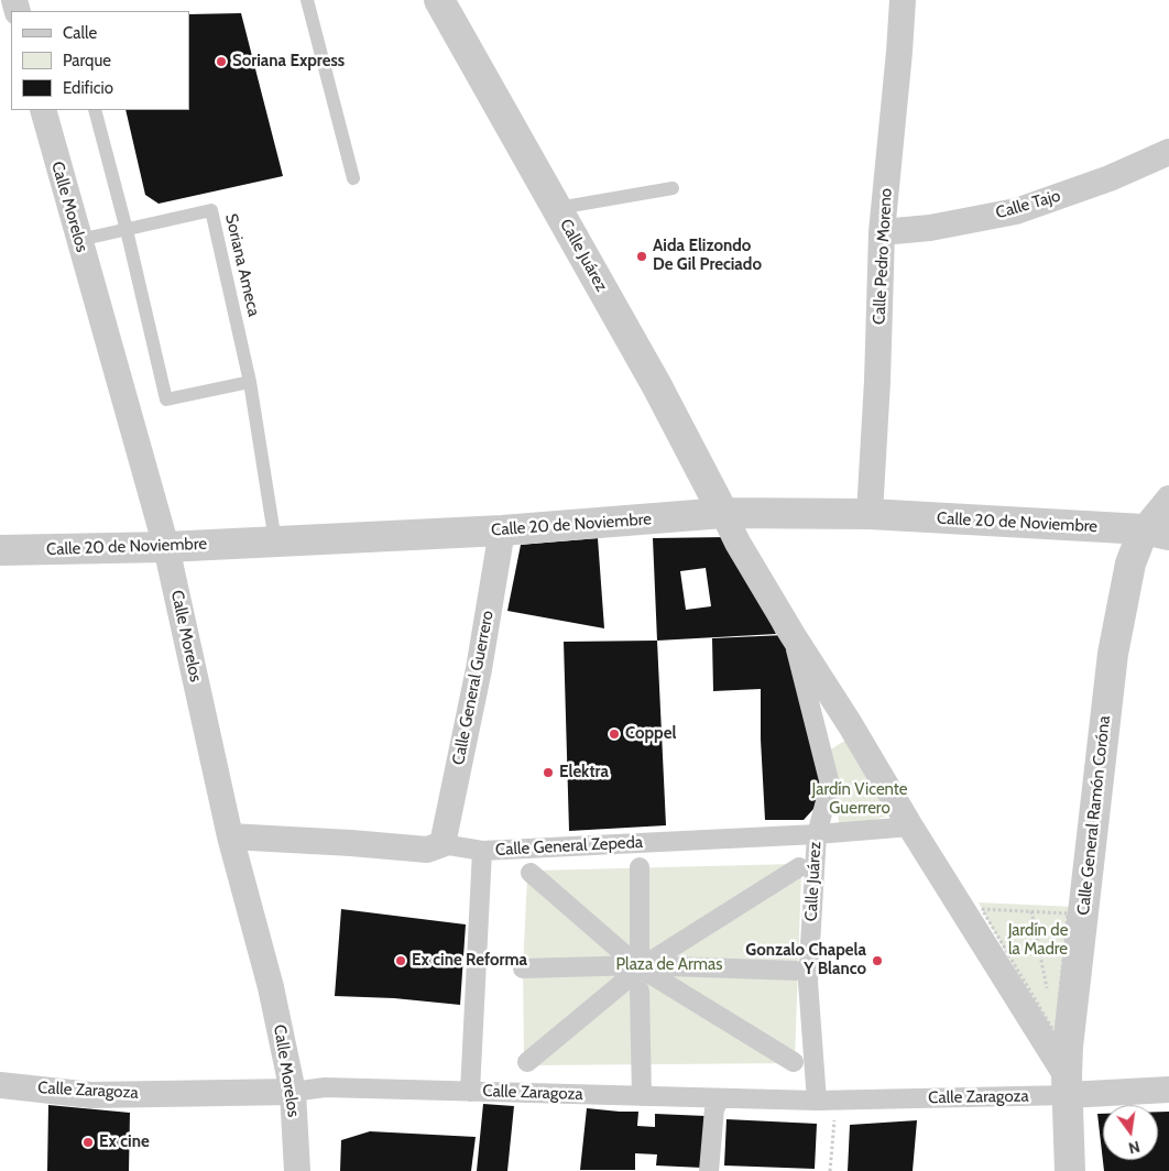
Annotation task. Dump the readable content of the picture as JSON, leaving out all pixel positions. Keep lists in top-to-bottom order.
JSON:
{
  "streets": {
    "street": [
      "Calle Tajo",
      "Calle Morelos",
      "Calle Juárez",
      "Calle Pedro Moreno",
      "Calle 20 de Noviembre",
      "Calle General Guerrero",
      "Calle General Ramón Coróna",
      "Calle General Zepeda",
      "Calle Zaragoza"
    ],
    "lane": ["Soriana Ameca"]
  },
  "crossings": [
    ["Calle Tajo", "Calle Pedro Moreno"],
    ["Calle Morelos", "Soriana Ameca"],
    ["Calle Morelos", "Calle 20 de Noviembre"],
    ["Calle Morelos", "Calle General Zepeda"],
    ["Calle Morelos", "Calle Zaragoza"],
    ["Calle Juárez", "Calle 20 de Noviembre"],
    ["Calle Juárez", "Calle General Zepeda"],
    ["Calle Juárez", "Calle Zaragoza"],
    ["Calle Pedro Moreno", "Calle 20 de Noviembre"],
    ["Soriana Ameca", "Calle 20 de Noviembre"],
    ["Calle 20 de Noviembre", "Calle General Guerrero"],
    ["Calle 20 de Noviembre", "Calle General Ramón Coróna"],
    ["Calle General Guerrero", "Calle General Zepeda"],
    ["Calle General Ramón Coróna", "Calle Zaragoza"]
  ],
  "parks": ["Jardín Vicente Guerrero", "Jardín de la Madre", "Plaza de Armas"],
  "places": [
    "Soriana Express",
    "Aida Elizondo De Gil Preciado",
    "Coppel",
    "Elektra",
    "Ex cine Reforma",
    "Gonzalo Chapela Y Blanco",
    "Ex cine"
  ],
  "legend": ["Calle", "Parque", "Edificio"],
  "north": "bottom"
}
